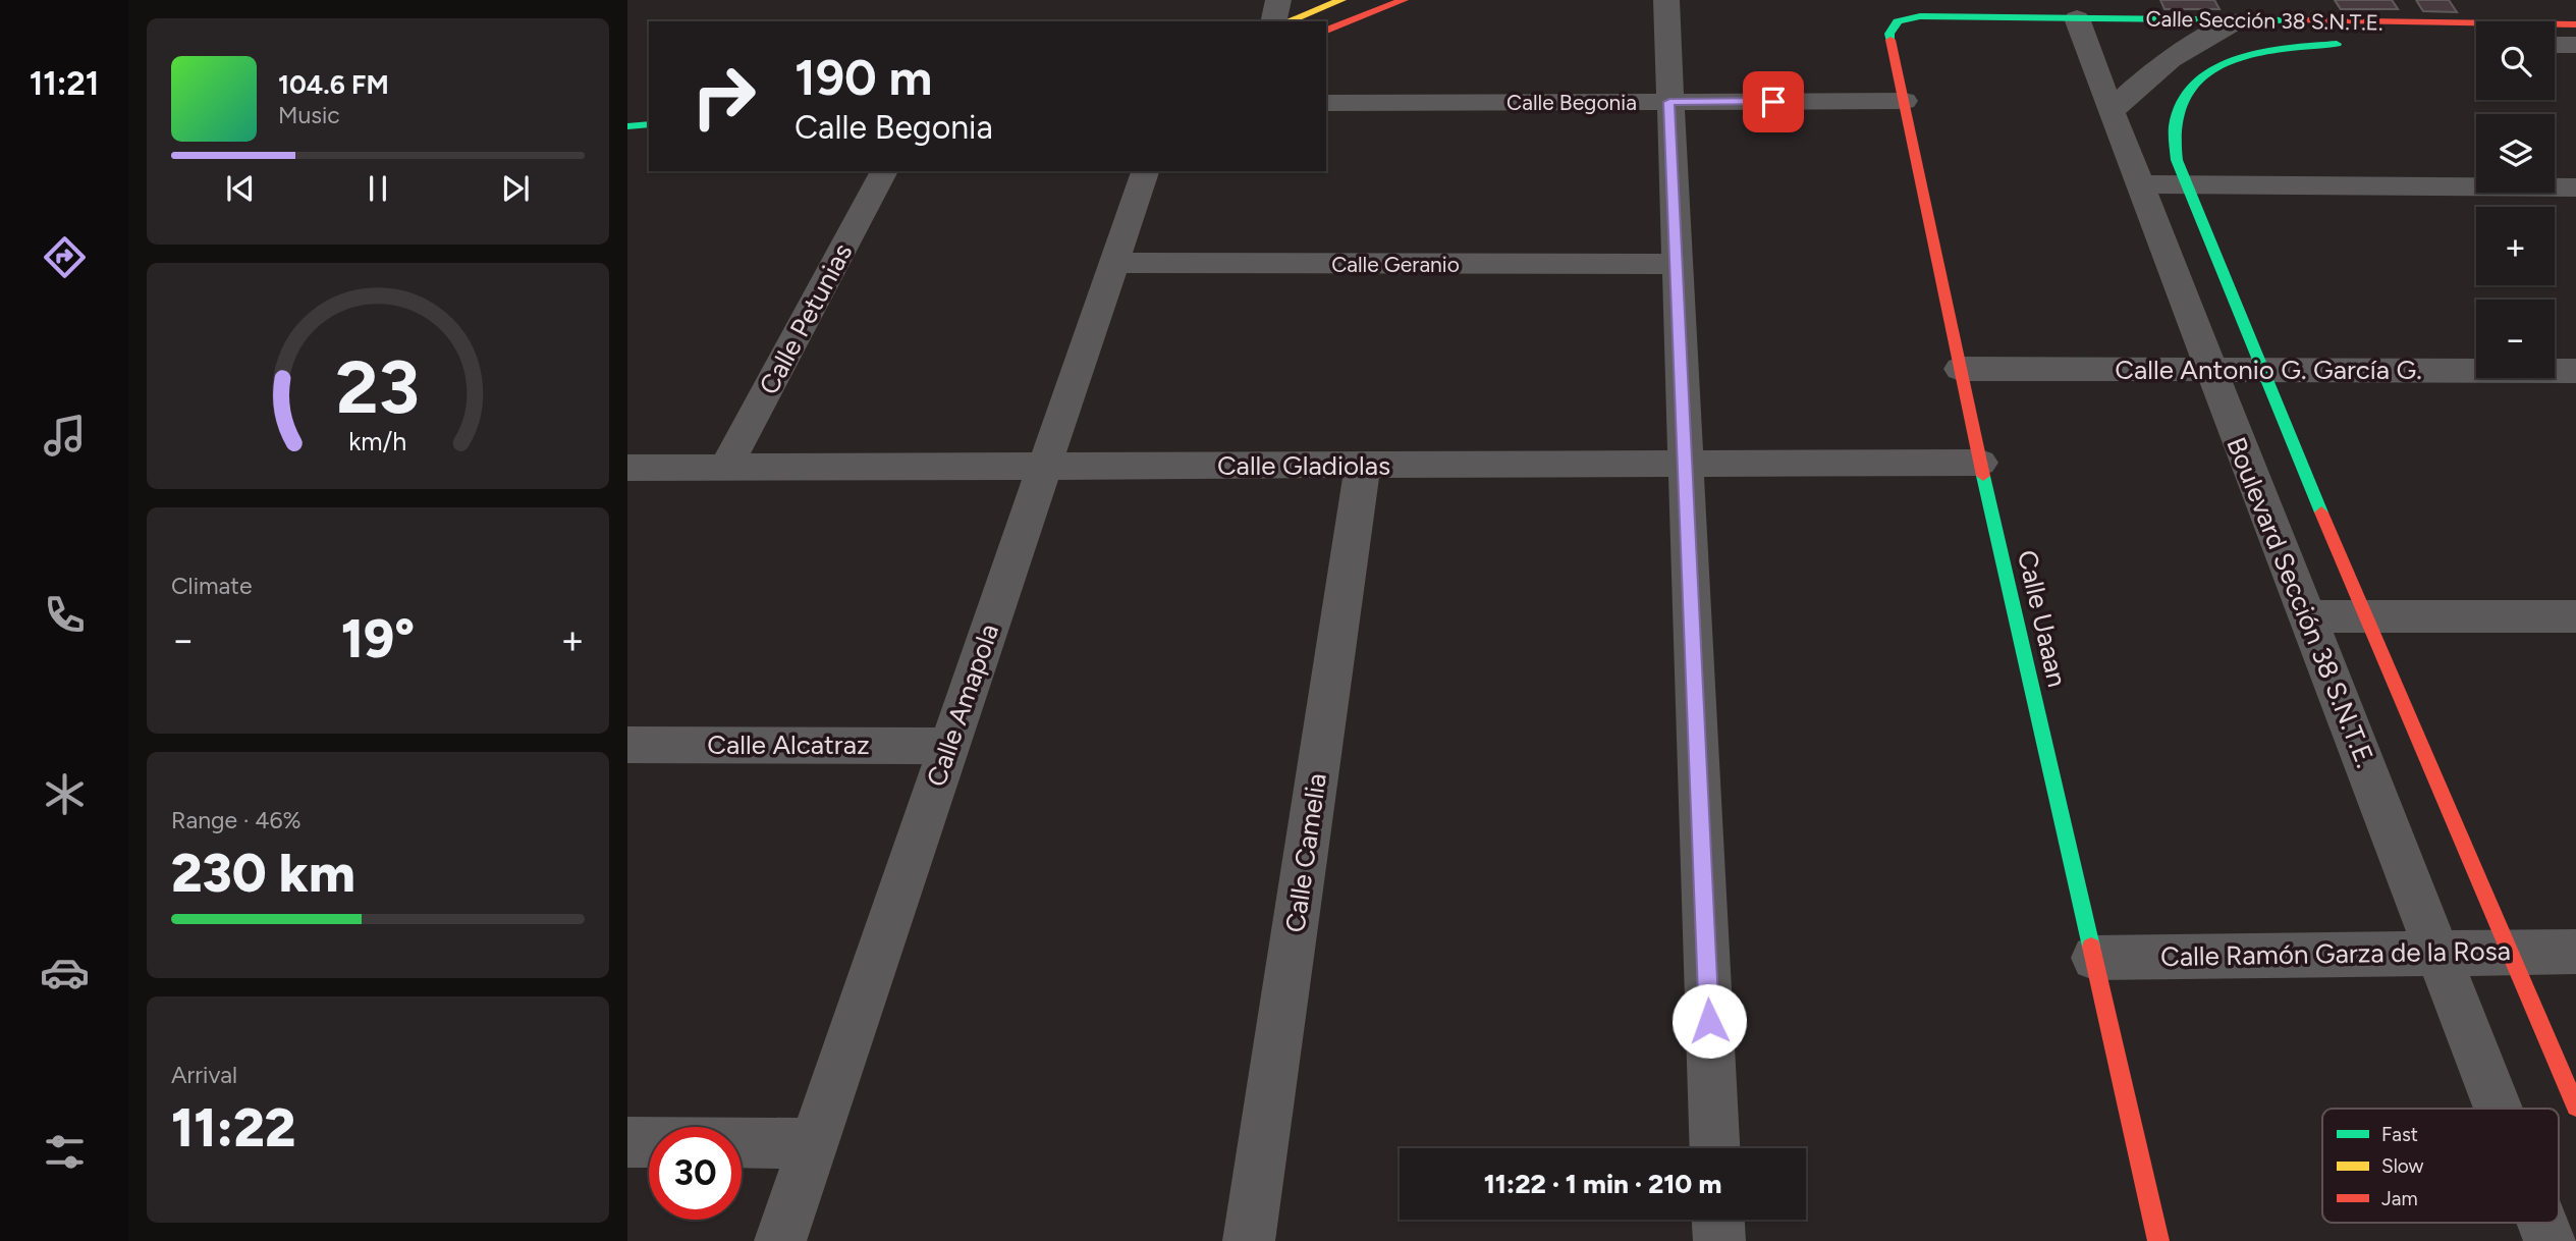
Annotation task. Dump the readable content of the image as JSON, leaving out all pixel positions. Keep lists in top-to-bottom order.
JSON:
{
  "streets": {
    "street": [
      "Calle Sección 38 S.N.T.E.",
      "Calle Begonia",
      "Calle Geranio",
      "Calle Petunias",
      "Calle Antonio G. García G.",
      "Calle Gladiolas",
      "Boulevard Sección 38 S.N.T.E.",
      "Calle Uaaan",
      "Calle Amapola",
      "Calle Alcatraz",
      "Calle Camelia",
      "Calle Ramón Garza de la Rosa"
    ]
  },
  "crossings": [
    ["Calle Sección 38 S.N.T.E.", "Boulevard Sección 38 S.N.T.E."],
    ["Calle Sección 38 S.N.T.E.", "Calle Uaaan"],
    ["Calle Begonia", "Calle Uaaan"],
    ["Calle Geranio", "Calle Amapola"],
    ["Calle Petunias", "Calle Gladiolas"],
    ["Calle Antonio G. García G.", "Boulevard Sección 38 S.N.T.E."],
    ["Calle Antonio G. García G.", "Calle Uaaan"],
    ["Calle Gladiolas", "Calle Uaaan"],
    ["Calle Gladiolas", "Calle Amapola"],
    ["Calle Gladiolas", "Calle Camelia"],
    ["Boulevard Sección 38 S.N.T.E.", "Calle Ramón Garza de la Rosa"],
    ["Calle Uaaan", "Calle Ramón Garza de la Rosa"],
    ["Calle Amapola", "Calle Alcatraz"]
  ],
  "legend": ["Fast", "Slow", "Jam"],
  "page": {
    "tabs": "11:21",
    "map_buttons": ["+", "−"],
    "turn": ["190 m", "Calle Begonia"],
    "song": ["104.6 FM", "Music"],
    "tile": [
      "Climate",
      ["Range · 46%", "230 km"],
      ["Arrival", "11:22"]
    ],
    "heat": ["−", "19°", "+"],
    "limit": "30",
    "trip": "11:22 · 1 min · 210 m",
    "gauge": ["23", "km/h"]
  }
}
